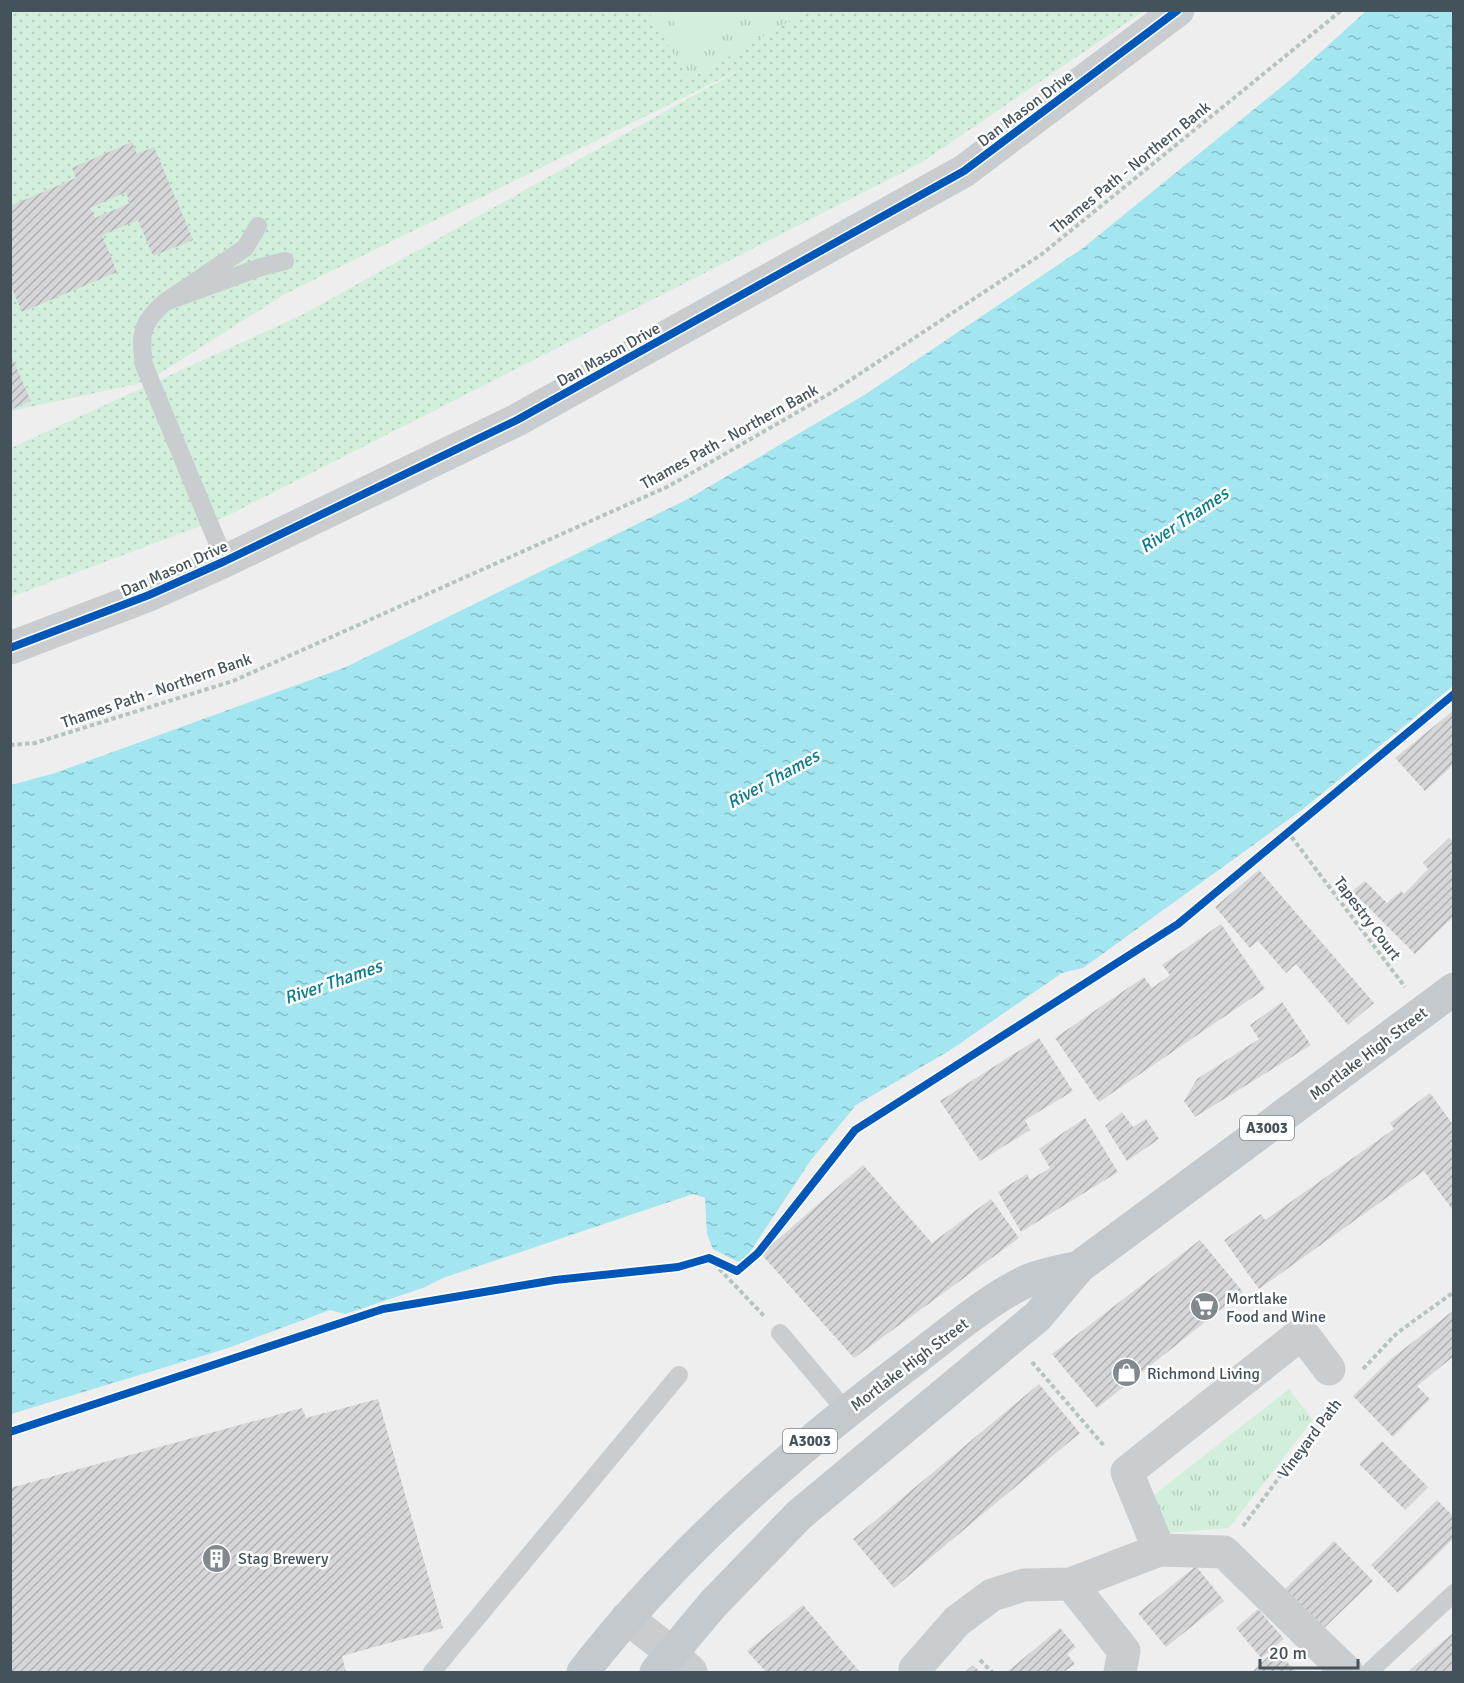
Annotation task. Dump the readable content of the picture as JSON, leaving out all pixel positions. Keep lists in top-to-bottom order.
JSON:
{
  "streets": {
    "main road": ["Mortlake High Street", "A3003"],
    "street": ["Dan Mason Drive"],
    "path": ["Thames Path - Northern Bank", "Tapestry Court", "Vineyard Path"]
  },
  "crossings": [
    ["Tapestry Court", "Mortlake High Street"]
  ],
  "water": ["River Thames"],
  "places": {
    "supermarket": ["Mortlake Food and Wine"],
    "shop": ["Richmond Living"],
    "building": ["Stag Brewery"]
  },
  "scale_bar": "20 m"
}
